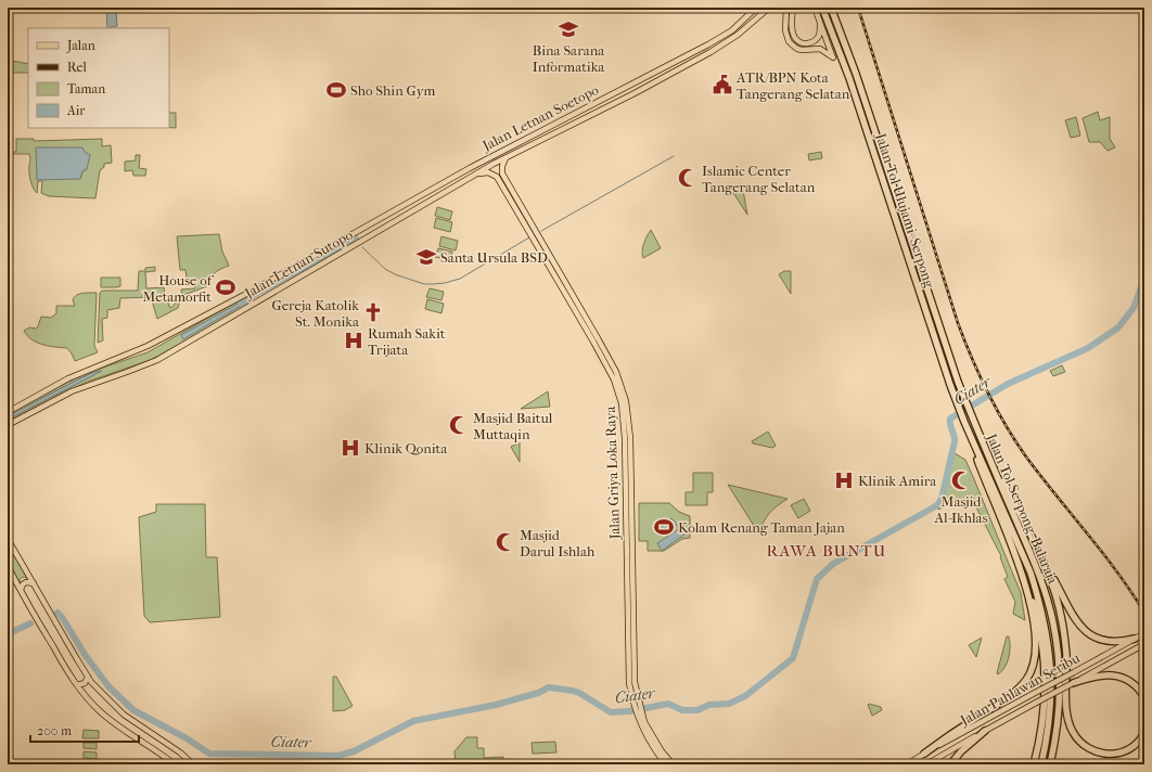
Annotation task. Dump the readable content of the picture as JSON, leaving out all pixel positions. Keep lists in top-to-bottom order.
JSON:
{
  "streets": {
    "highway": ["Jalan Tol Ulujami–Serpong", "Jalan Tol Serpong–Balaraja"],
    "main road": [
      "Jalan Letnan Soetopo",
      "Jalan Letnan Sutopo",
      "Jalan Griya Loka Raya",
      "Jalan Pahlawan Seribu"
    ]
  },
  "crossings": [
    ["Jalan Letnan Soetopo", "Jalan Letnan Sutopo"],
    ["Jalan Tol Ulujami–Serpong", "Jalan Tol Serpong–Balaraja"],
    ["Jalan Letnan Sutopo", "Jalan Griya Loka Raya"]
  ],
  "districts": ["RAWA BUNTU"],
  "water": ["Ciater"],
  "places": {
    "school or university": ["Bina Sarana Informatika", "Santa Ursula BSD"],
    "public building": ["ATR/BPN Kota Tangerang Selatan"],
    "sports": ["Sho Shin Gym", "House of Metamorfit", "Kolam Renang Taman Jajan"],
    "mosque": [
      "Islamic Center Tangerang Selatan",
      "Masjid Baitul Muttaqin",
      "Masjid Al-Ikhlas",
      "Masjid Darul Ishlah"
    ],
    "church": ["Gereja Katolik St. Monika"],
    "hospital": ["Rumah Sakit Trijata", "Klinik Qonita", "Klinik Amira"]
  },
  "legend": [
    "Jalan",
    "Rel",
    "Taman",
    "Air"
  ],
  "scale_bar": "200 m"
}
